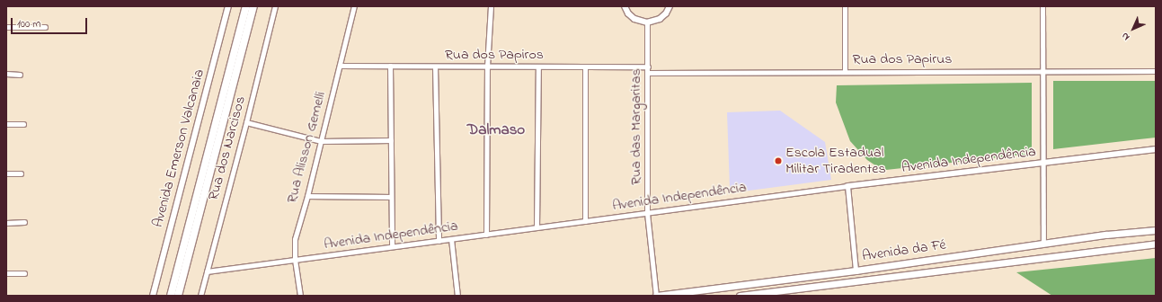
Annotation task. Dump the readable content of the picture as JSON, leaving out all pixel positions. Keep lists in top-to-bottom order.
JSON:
{
  "streets": {
    "main road": ["Avenida da Fé"],
    "street": [
      "Rua dos Papiros",
      "Rua dos Papirus",
      "Rua das Margaritas",
      "Rua Alisson Gemelli",
      "Avenida Emerson Valcanaia",
      "Rua dos Narcisos",
      "Avenida Independência"
    ]
  },
  "crossings": [
    ["Rua dos Papiros", "Rua das Margaritas"],
    ["Rua dos Papiros", "Rua Alisson Gemelli"],
    ["Rua dos Papirus", "Rua das Margaritas"],
    ["Rua das Margaritas", "Avenida Independência"],
    ["Rua das Margaritas", "Avenida da Fé"],
    ["Rua Alisson Gemelli", "Avenida Independência"],
    ["Rua dos Narcisos", "Avenida Independência"]
  ],
  "districts": ["Dalmaso"],
  "places": ["Escola Estadual Militar Tiradentes"],
  "scale_bar": "100 m",
  "north": "bottom left"
}
